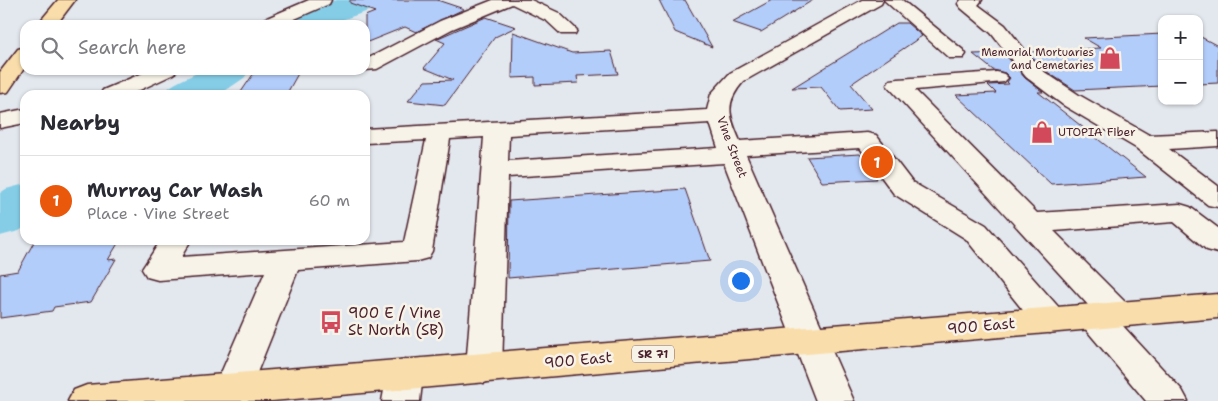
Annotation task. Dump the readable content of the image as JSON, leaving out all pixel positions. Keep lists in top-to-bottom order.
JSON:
{
  "streets": {
    "main road": ["900 East", "SR 71"],
    "street": ["Vine Street"]
  },
  "crossings": [
    ["Vine Street", "900 East"]
  ],
  "places": {
    "shop": ["Memorial Mortuaries and Cemetaries", "UTOPIA Fiber"],
    "bus stop": ["900 E / Vine St North (SB)"]
  },
  "page": {
    "map_buttons": ["+", "−"],
    "search": "Search here",
    "heading": "Nearby",
    "pins": "1",
    "list": [
      {
        "mark": "1",
        "name": "Murray Car Wash",
        "note": "Place · Vine Street",
        "value": "60 m"
      }
    ]
  }
}
